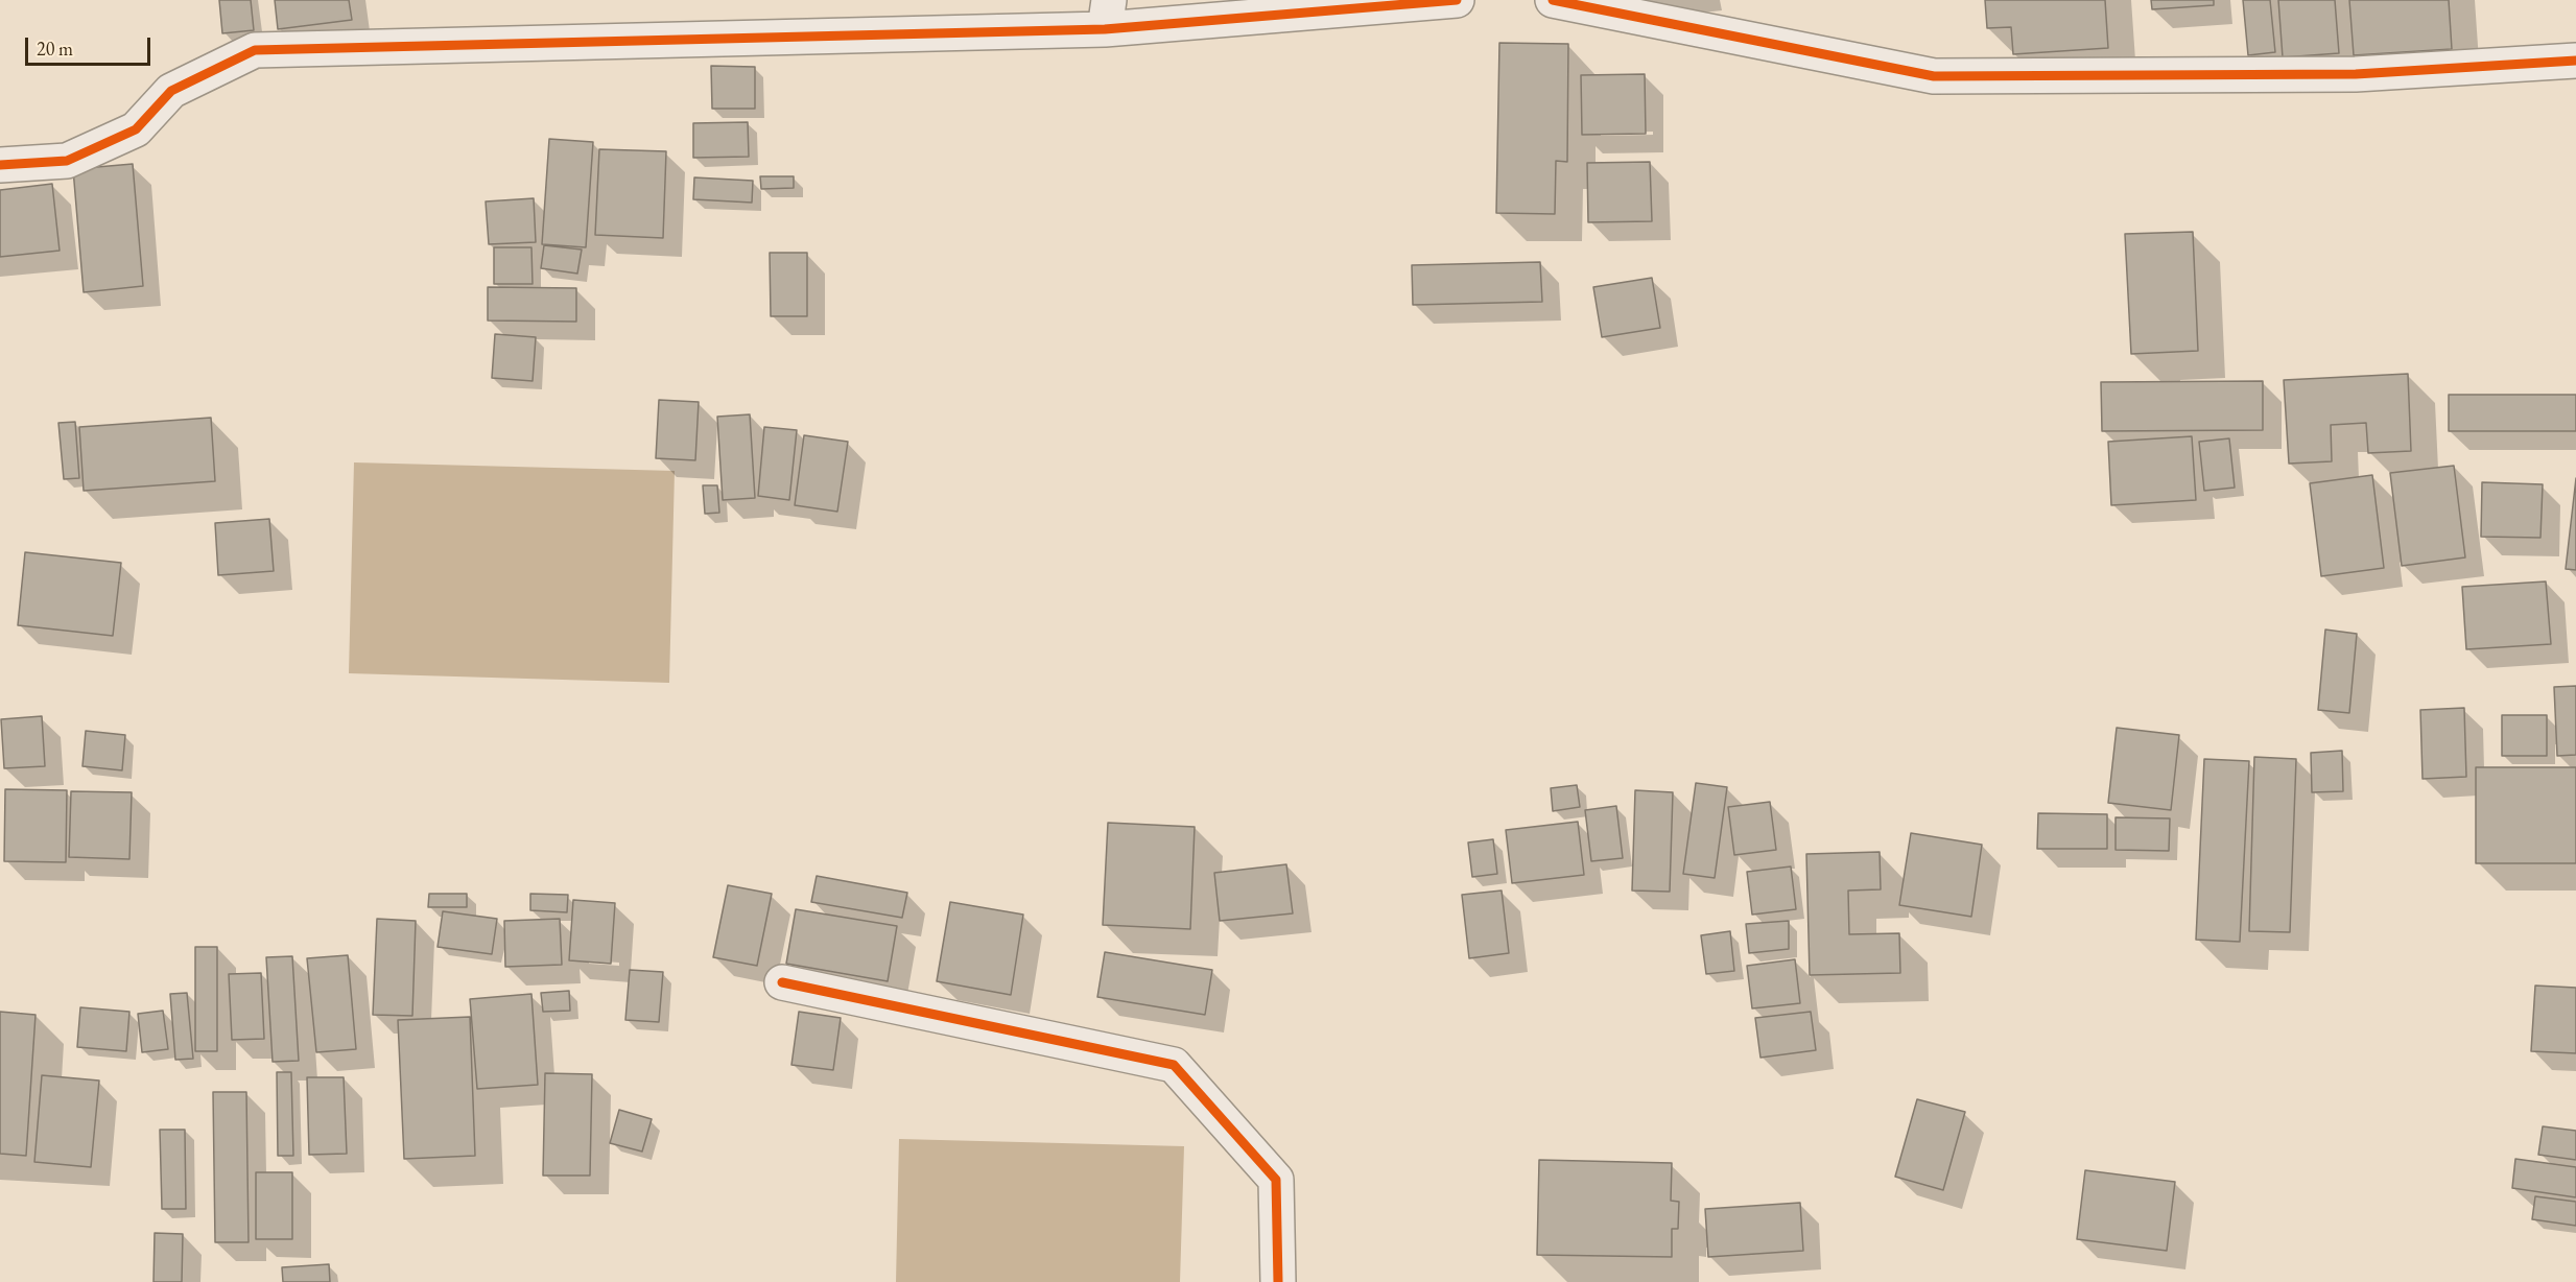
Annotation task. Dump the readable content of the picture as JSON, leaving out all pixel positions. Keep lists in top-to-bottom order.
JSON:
{
  "scale_bar": "20 m"
}
